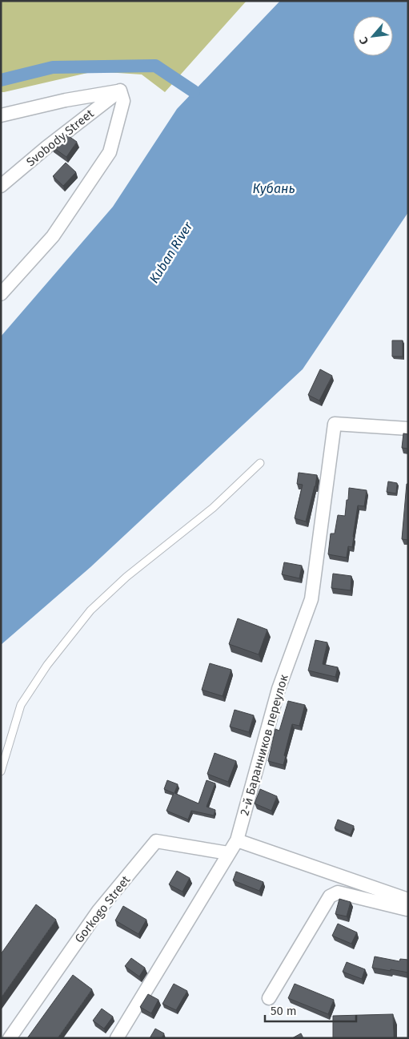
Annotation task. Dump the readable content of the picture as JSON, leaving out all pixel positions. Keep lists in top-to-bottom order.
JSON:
{
  "streets": {
    "street": ["Svobody Street", "2-й Баранников переулок", "Gorkogo Street"]
  },
  "crossings": [
    ["2-й Баранников переулок", "Gorkogo Street"]
  ],
  "water": ["Кубань", "Kuban River"],
  "scale_bar": "50 m",
  "north": "bottom left"
}
